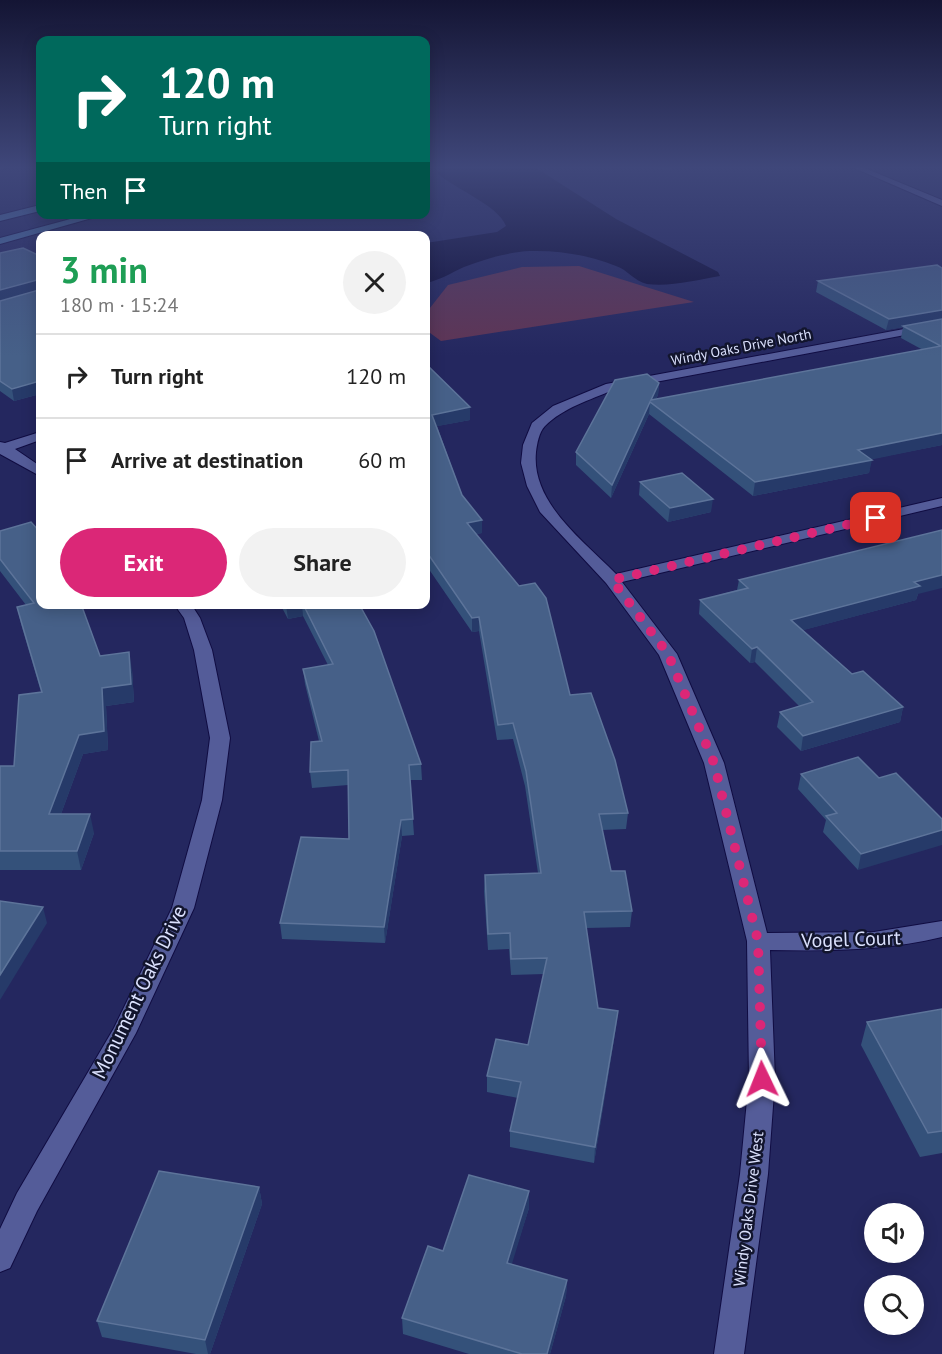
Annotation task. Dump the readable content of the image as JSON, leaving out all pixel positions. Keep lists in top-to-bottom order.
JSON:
{
  "streets": {
    "street": [
      "Windy Oaks Drive North",
      "Vogel Court",
      "Monument Oaks Drive",
      "Windy Oaks Drive West"
    ]
  },
  "crossings": [
    ["Windy Oaks Drive North", "Windy Oaks Drive West"],
    ["Vogel Court", "Windy Oaks Drive West"]
  ],
  "page": {
    "turn": ["120 m", "Turn right"],
    "then": "Then",
    "heading": ["3 min", "180 m · 15:24"],
    "list": [
      {
        "name": "Turn right",
        "value": "120 m"
      },
      {
        "name": "Arrive at destination",
        "value": "60 m"
      }
    ],
    "buttons": ["Exit", "Share"]
  }
}
